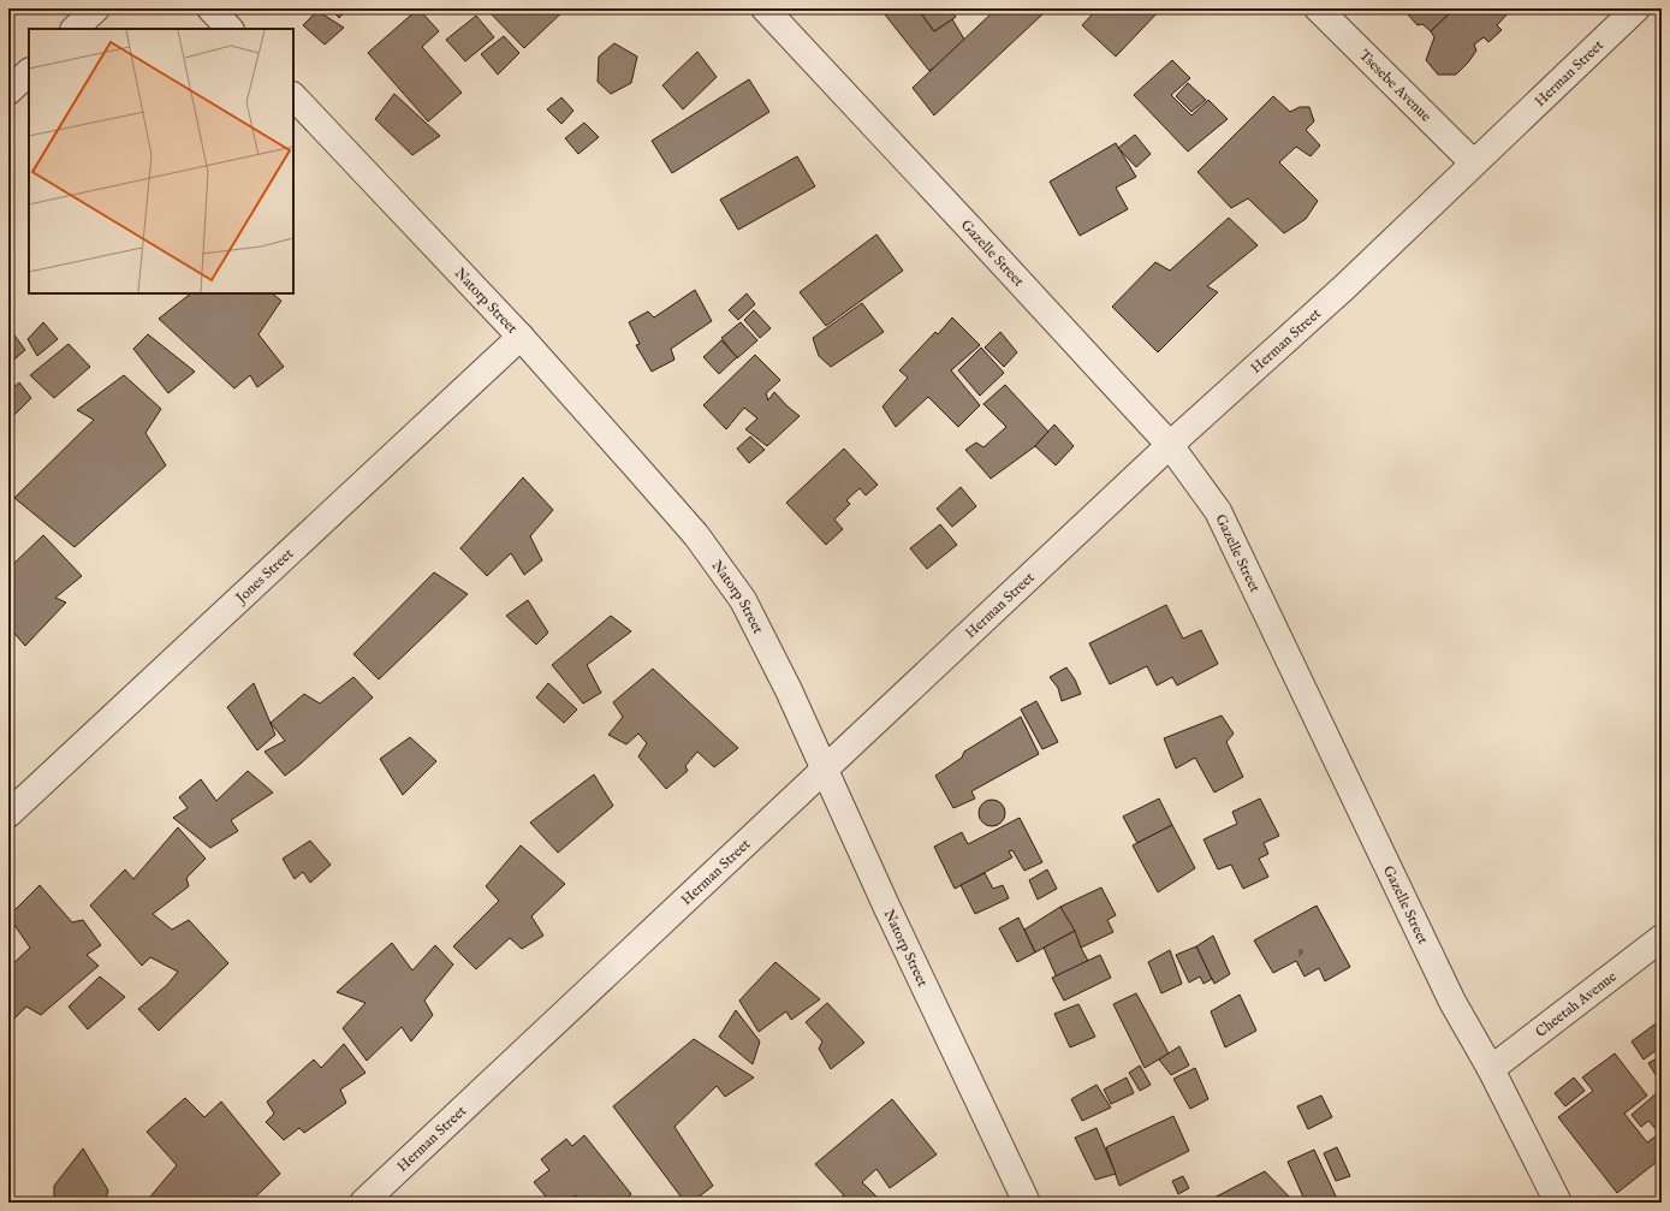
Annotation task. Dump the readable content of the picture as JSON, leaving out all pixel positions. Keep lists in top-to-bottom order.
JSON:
{
  "streets": {
    "street": [
      "Herman Street",
      "Tsesebe Avenue",
      "Gazelle Street",
      "Natorp Street",
      "Jones Street",
      "Cheetah Avenue"
    ]
  },
  "crossings": [
    ["Herman Street", "Tsesebe Avenue"],
    ["Herman Street", "Gazelle Street"],
    ["Herman Street", "Natorp Street"],
    ["Gazelle Street", "Cheetah Avenue"],
    ["Natorp Street", "Jones Street"]
  ],
  "house_numbers": ["9"]
}
